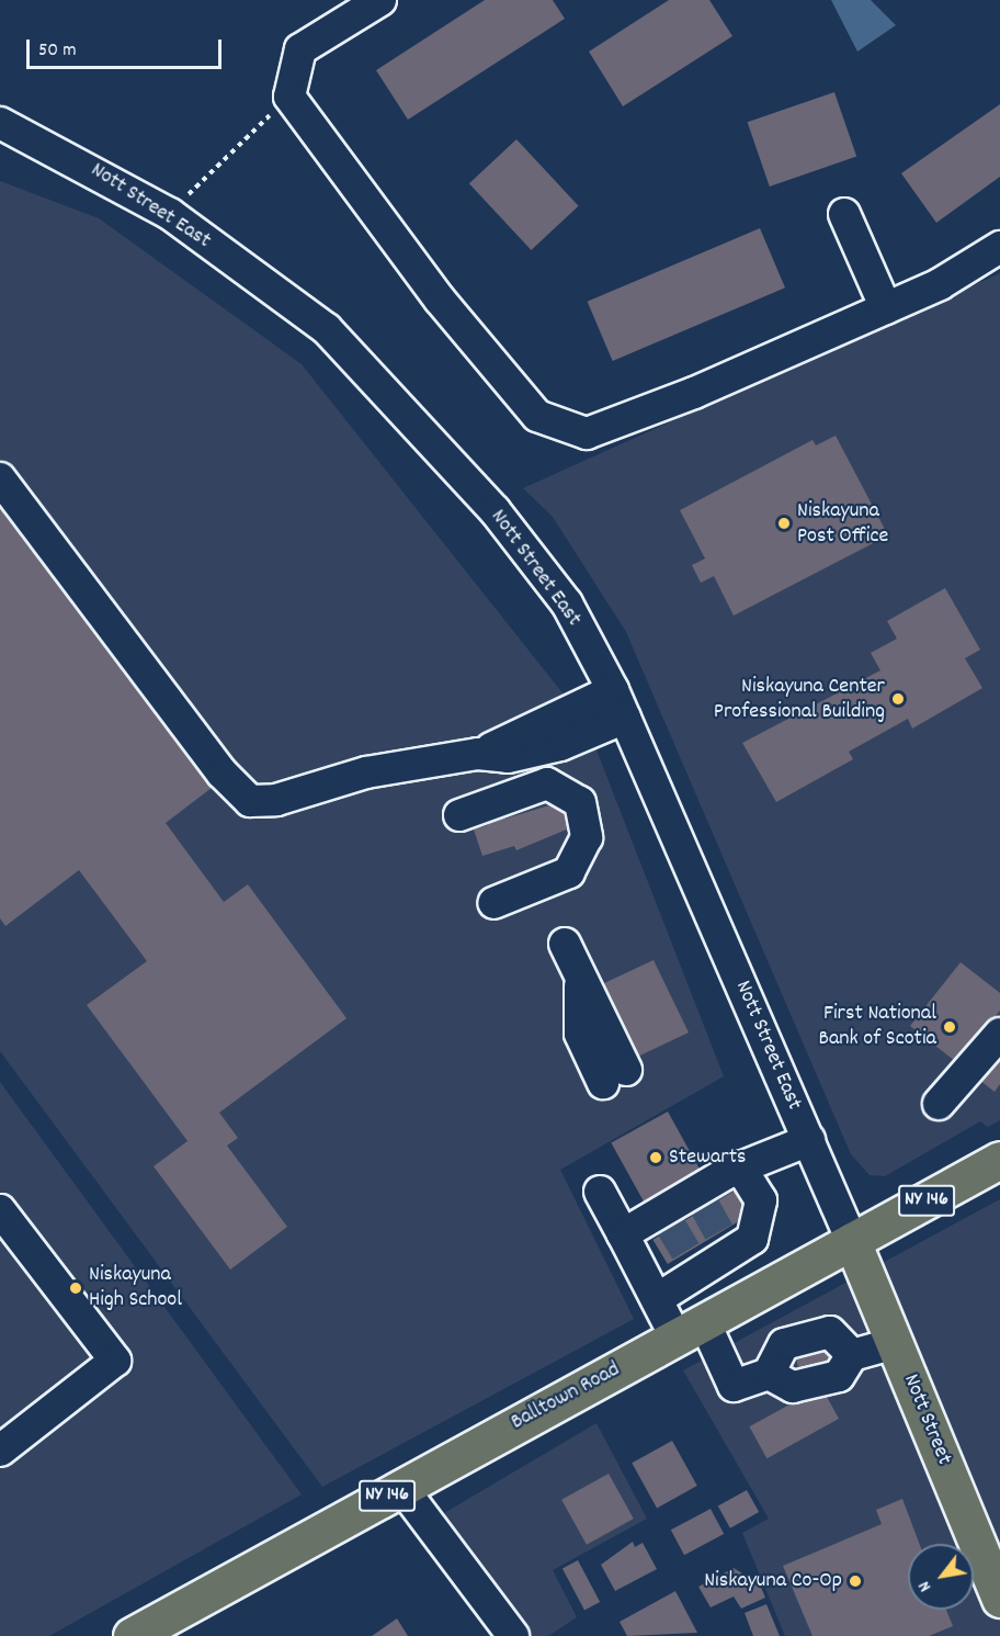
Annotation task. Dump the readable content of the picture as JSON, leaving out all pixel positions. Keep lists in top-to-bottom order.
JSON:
{
  "streets": {
    "main road": ["NY 146", "Balltown Road", "Nott Street"],
    "street": ["Nott Street East"]
  },
  "crossings": [
    ["Nott Street East", "Balltown Road"],
    ["Nott Street East", "Nott Street"],
    ["Balltown Road", "Nott Street"]
  ],
  "places": [
    "Niskayuna Post Office",
    "Niskayuna Center Professional Building",
    "First National Bank of Scotia",
    "Stewarts",
    "Niskayuna High School",
    "Niskayuna Co-Op"
  ],
  "scale_bar": "50 m",
  "north": "bottom left"
}
